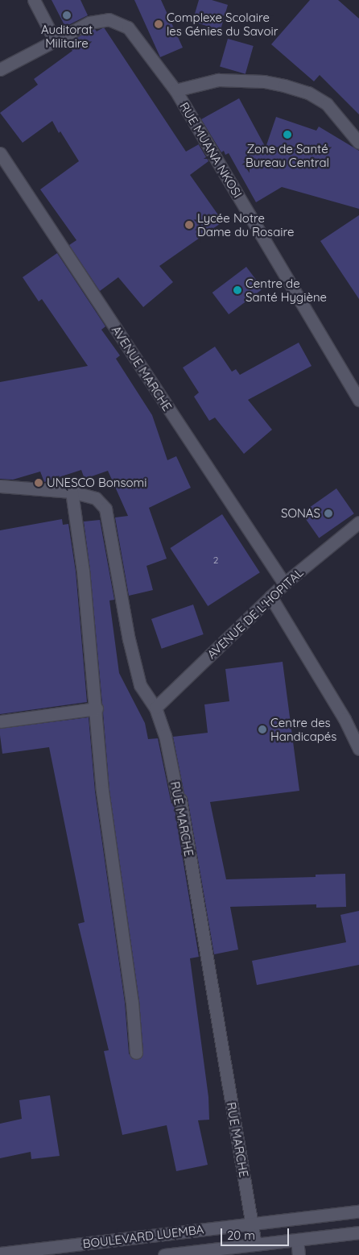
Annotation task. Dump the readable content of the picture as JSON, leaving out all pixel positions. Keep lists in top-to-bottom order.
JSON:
{
  "streets": {
    "street": [
      "RUE MUANA NKOSI",
      "AVENUE MARCHE",
      "AVENUE DE L'HOPITAL",
      "RUE MARCHE",
      "BOULEVARD LUEMBA"
    ]
  },
  "crossings": [
    ["AVENUE MARCHE", "AVENUE DE L'HOPITAL"],
    ["AVENUE DE L'HOPITAL", "RUE MARCHE"],
    ["RUE MARCHE", "BOULEVARD LUEMBA"]
  ],
  "places": [
    "Auditorat Militaire",
    "Complexe Scolaire les Génies du Savoir",
    "Zone de Santé Bureau Central",
    "Lycée Notre Dame du Rosaire",
    "Centre de Santé Hygiène",
    "UNESCO Bonsomi",
    "SONAS",
    "Centre des Handicapés"
  ],
  "house_numbers": ["2"],
  "scale_bar": "20 m"
}
